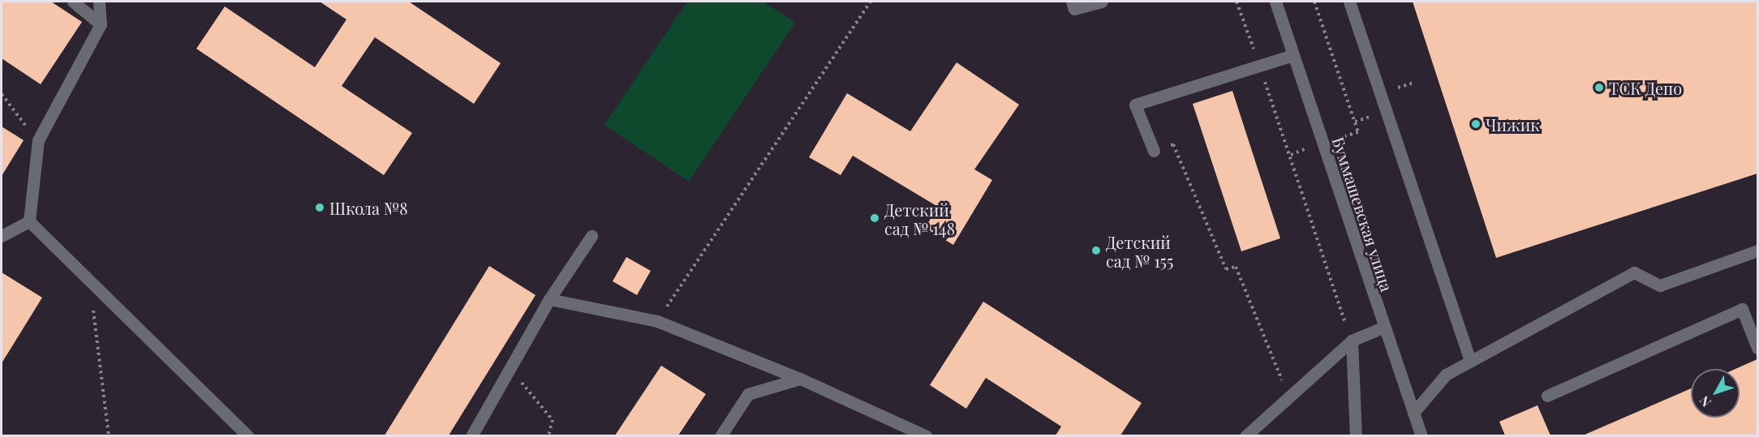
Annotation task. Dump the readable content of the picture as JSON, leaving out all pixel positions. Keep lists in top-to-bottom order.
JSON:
{
  "streets": {
    "street": ["Буммашевская улица"]
  },
  "places": [
    "ТСК Депо",
    "Чижик",
    "Школа №8",
    "Детский сад № 148",
    "Детский сад № 155"
  ],
  "north": "bottom left"
}
